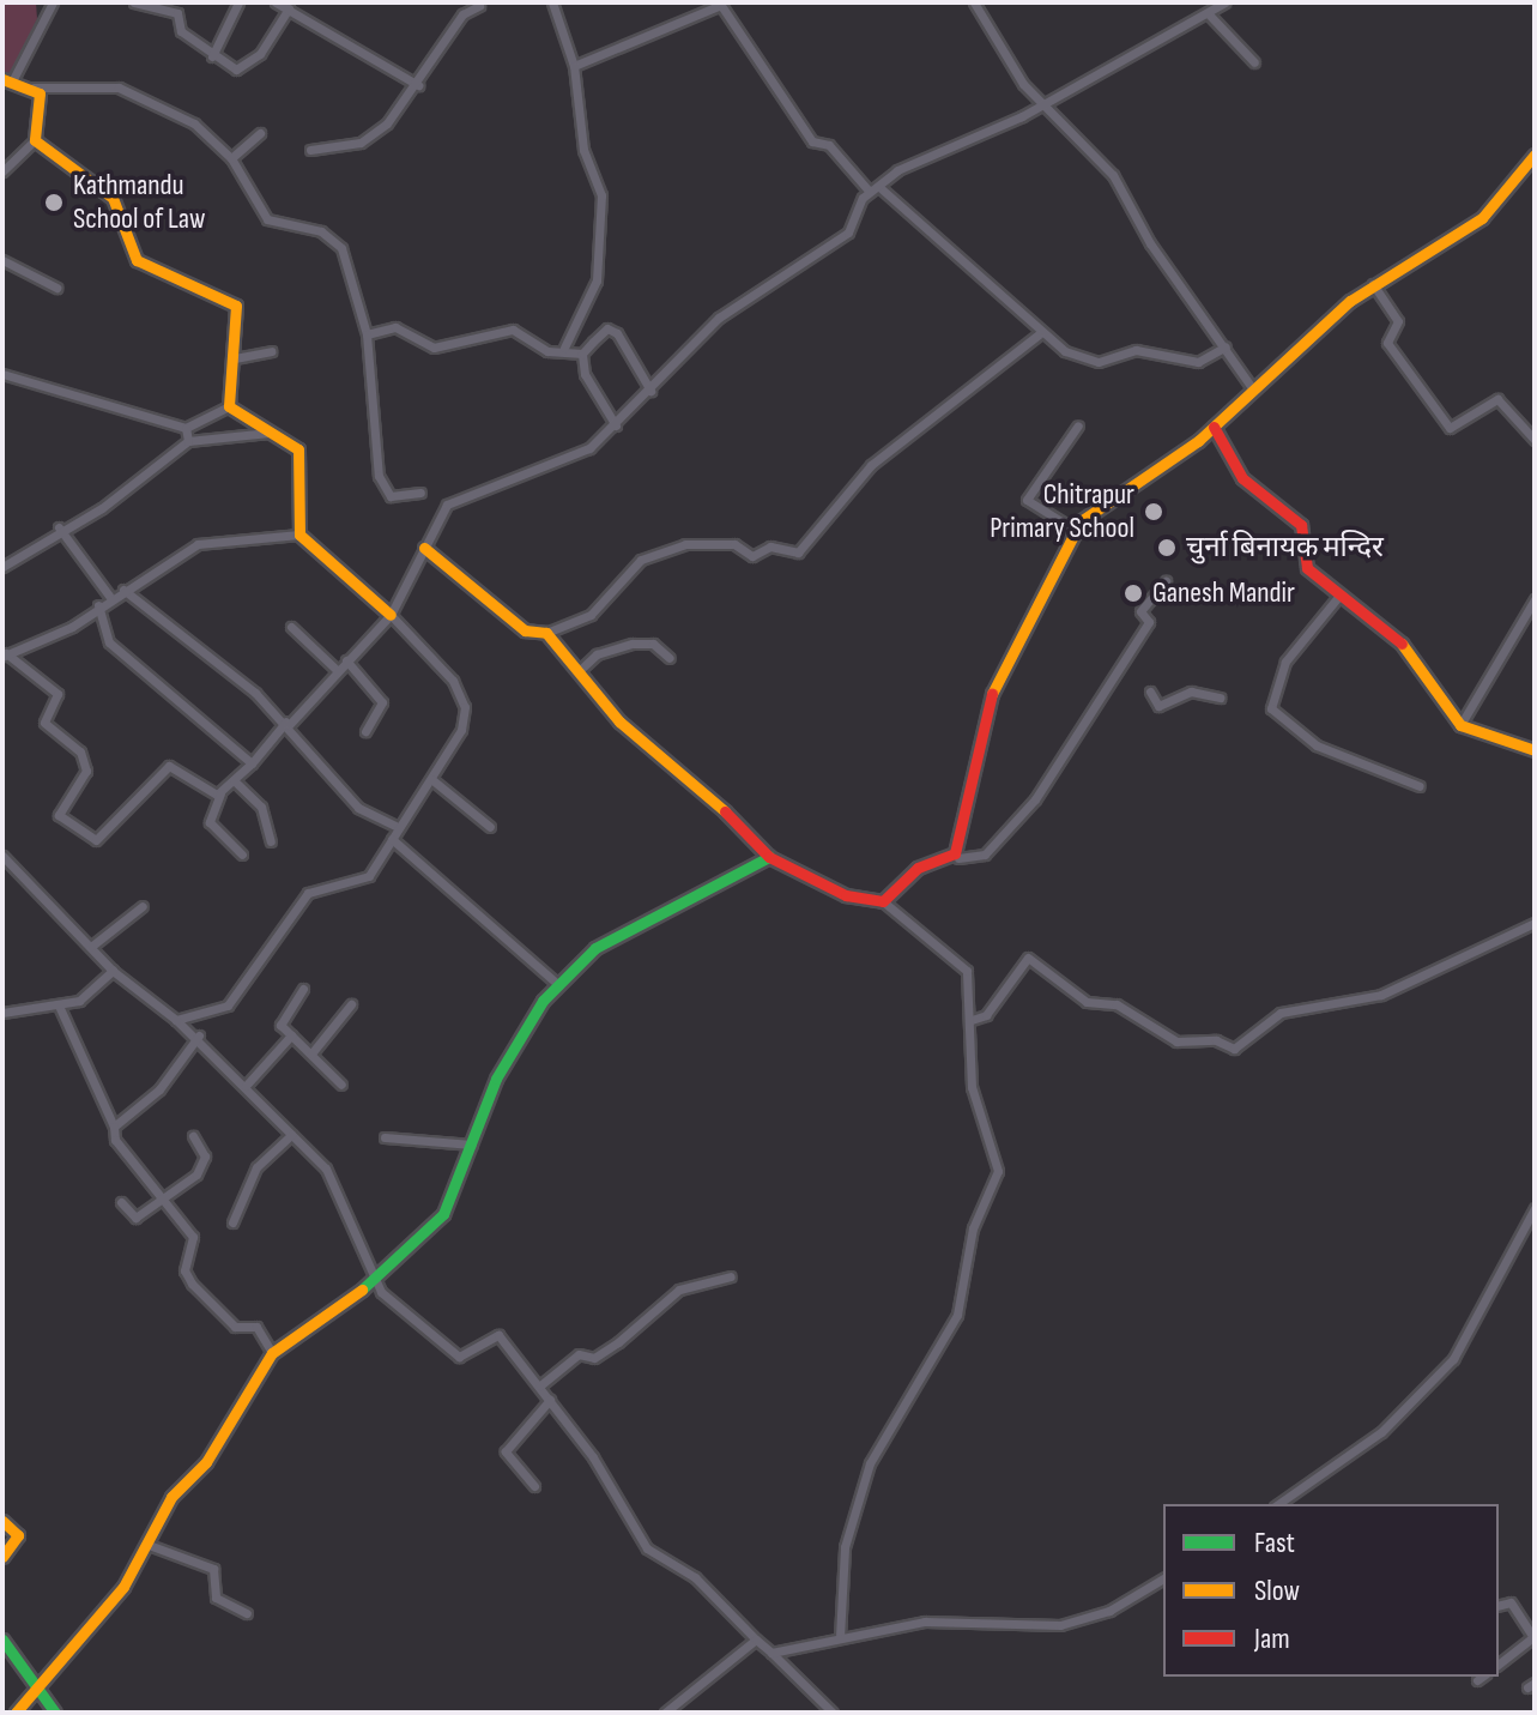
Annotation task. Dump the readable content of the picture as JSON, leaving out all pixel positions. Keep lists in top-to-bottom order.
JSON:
{
  "places": [
    "Kathmandu School of Law",
    "Chitrapur Primary School",
    "चुर्ना बिनायक मन्दिर",
    "Ganesh Mandir"
  ],
  "legend": ["Fast", "Slow", "Jam"]
}
